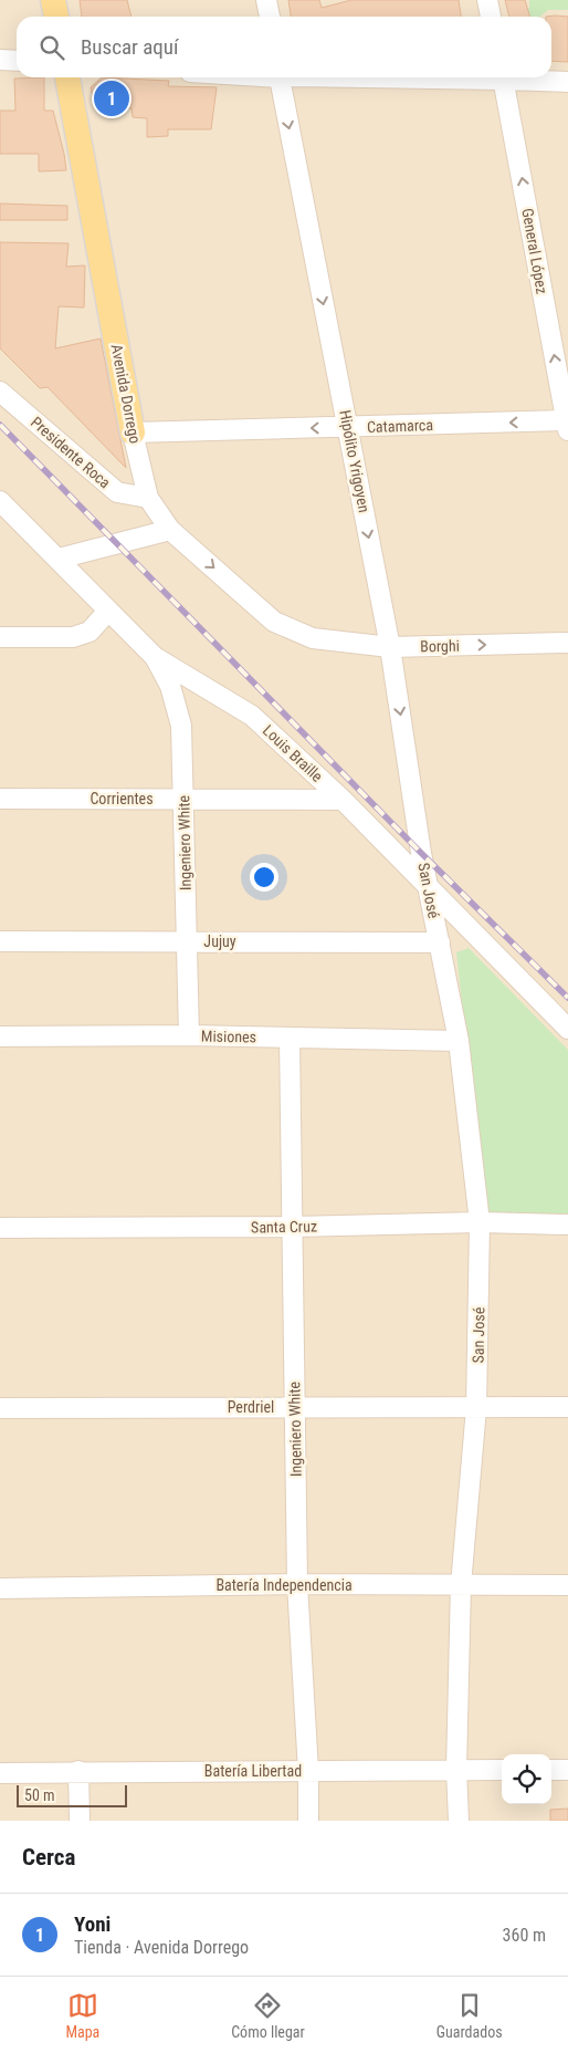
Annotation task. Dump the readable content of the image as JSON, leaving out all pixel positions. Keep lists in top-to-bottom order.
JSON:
{
  "streets": {
    "main road": ["Avenida Dorrego"],
    "street": [
      "General López",
      "Catamarca",
      "Presidente Roca",
      "Hipólito Yrigoyen",
      "Borghi",
      "Louis Braille",
      "Corrientes",
      "Ingeniero White",
      "San José",
      "Jujuy",
      "Misiones",
      "Santa Cruz",
      "Perdriel",
      "Batería Independencia",
      "Batería Libertad"
    ]
  },
  "crossings": [
    ["General López", "Catamarca"],
    ["Avenida Dorrego", "Catamarca"],
    ["Avenida Dorrego", "Presidente Roca"],
    ["Avenida Dorrego", "Borghi"],
    ["Catamarca", "Hipólito Yrigoyen"],
    ["Hipólito Yrigoyen", "Borghi"],
    ["Hipólito Yrigoyen", "San José"],
    ["Louis Braille", "Corrientes"],
    ["Louis Braille", "Ingeniero White"],
    ["Louis Braille", "San José"],
    ["Corrientes", "Ingeniero White"],
    ["Ingeniero White", "Jujuy"],
    ["Ingeniero White", "Misiones"],
    ["Ingeniero White", "Santa Cruz"],
    ["Ingeniero White", "Perdriel"],
    ["Ingeniero White", "Batería Independencia"],
    ["Ingeniero White", "Batería Libertad"],
    ["San José", "Jujuy"],
    ["San José", "Misiones"],
    ["San José", "Santa Cruz"],
    ["San José", "Perdriel"],
    ["San José", "Batería Independencia"],
    ["San José", "Batería Libertad"]
  ],
  "one_way": [
    "General López",
    "Catamarca",
    "Hipólito Yrigoyen",
    "Borghi"
  ],
  "scale_bar": "50 m",
  "page": {
    "search": "Buscar aquí",
    "pins": "1",
    "scale": "50 m",
    "heading": "Cerca",
    "list": [
      {
        "mark": "1",
        "name": "Yoni",
        "note": "Tienda · Avenida Dorrego",
        "value": "360 m"
      }
    ],
    "nav": ["Mapa", "Cómo llegar", "Guardados"]
  }
}
